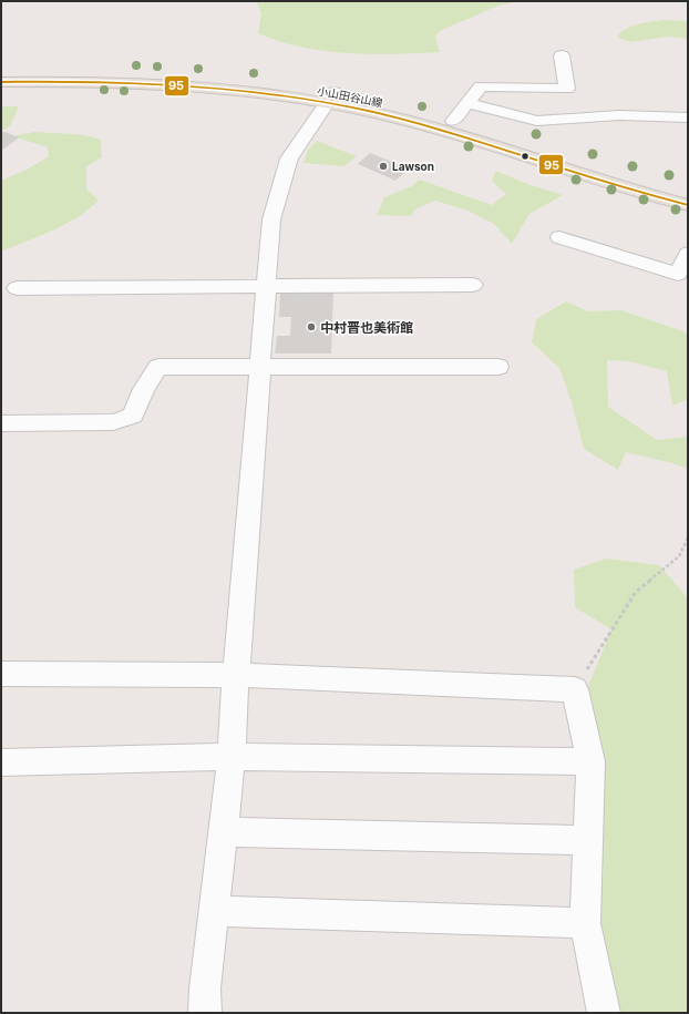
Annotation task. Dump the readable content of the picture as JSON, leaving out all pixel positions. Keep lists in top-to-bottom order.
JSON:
{
  "streets": {
    "main road": ["小山田谷山線"]
  },
  "places": ["Lawson", "中村晋也美術館"],
  "lines": ["transit line 95"]
}
